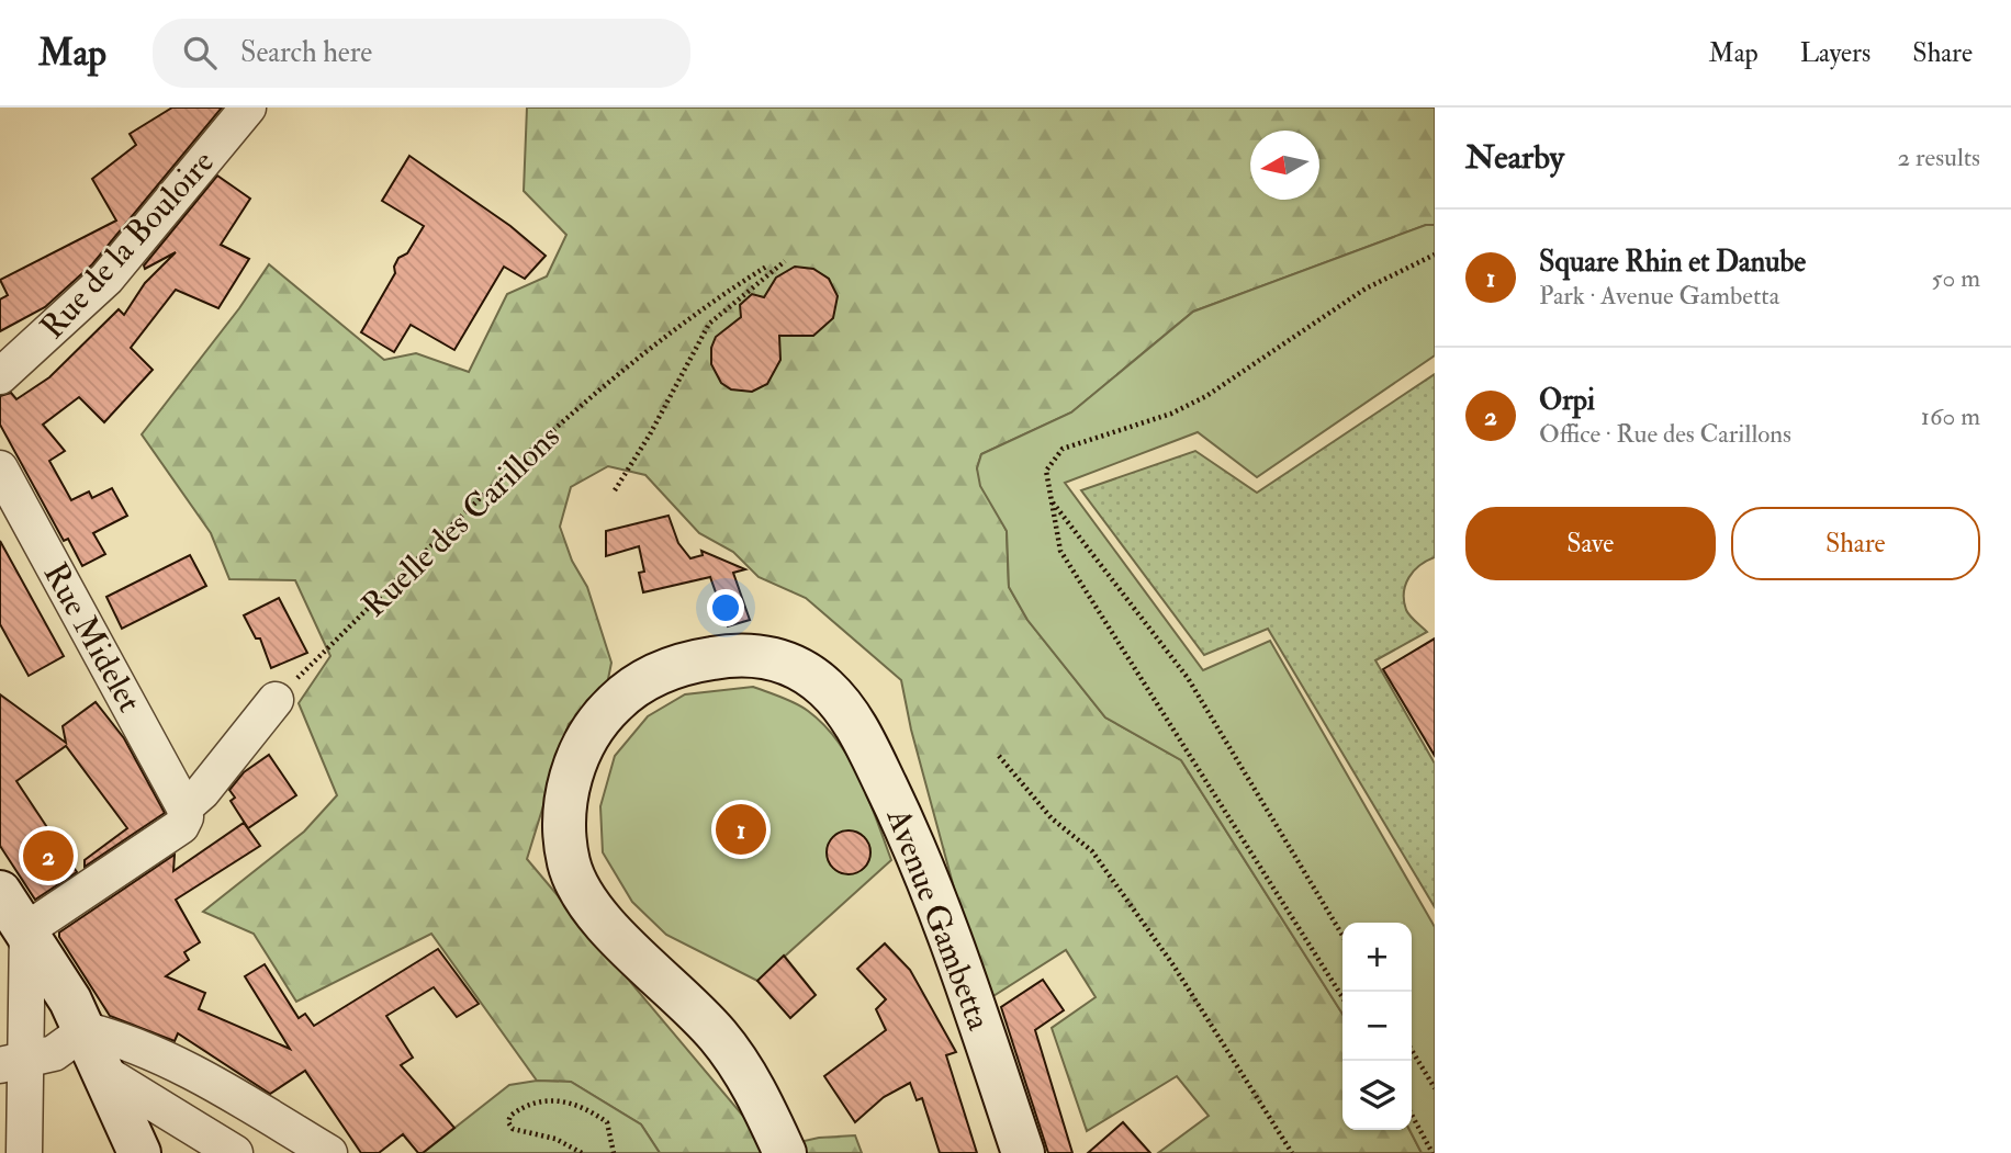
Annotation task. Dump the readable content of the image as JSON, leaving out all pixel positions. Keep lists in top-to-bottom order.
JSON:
{
  "streets": {
    "main road": ["Avenue Gambetta"],
    "street": ["Rue de la Bouloire", "Rue Midelet"],
    "path": ["Ruelle des Carillons"]
  },
  "north": "left",
  "page": {
    "header": "Map",
    "search": "Search here",
    "nav": ["Map", "Layers", "Share"],
    "heading": ["Nearby", "2 results"],
    "list": [
      {
        "mark": "1",
        "name": "Square Rhin et Danube",
        "note": "Park · Avenue Gambetta",
        "value": "50 m"
      },
      {
        "mark": "2",
        "name": "Orpi",
        "note": "Office · Rue des Carillons",
        "value": "160 m"
      }
    ],
    "buttons": ["Save", "Share"],
    "pins": ["1", "2"],
    "map_buttons": ["+", "−"]
  }
}
